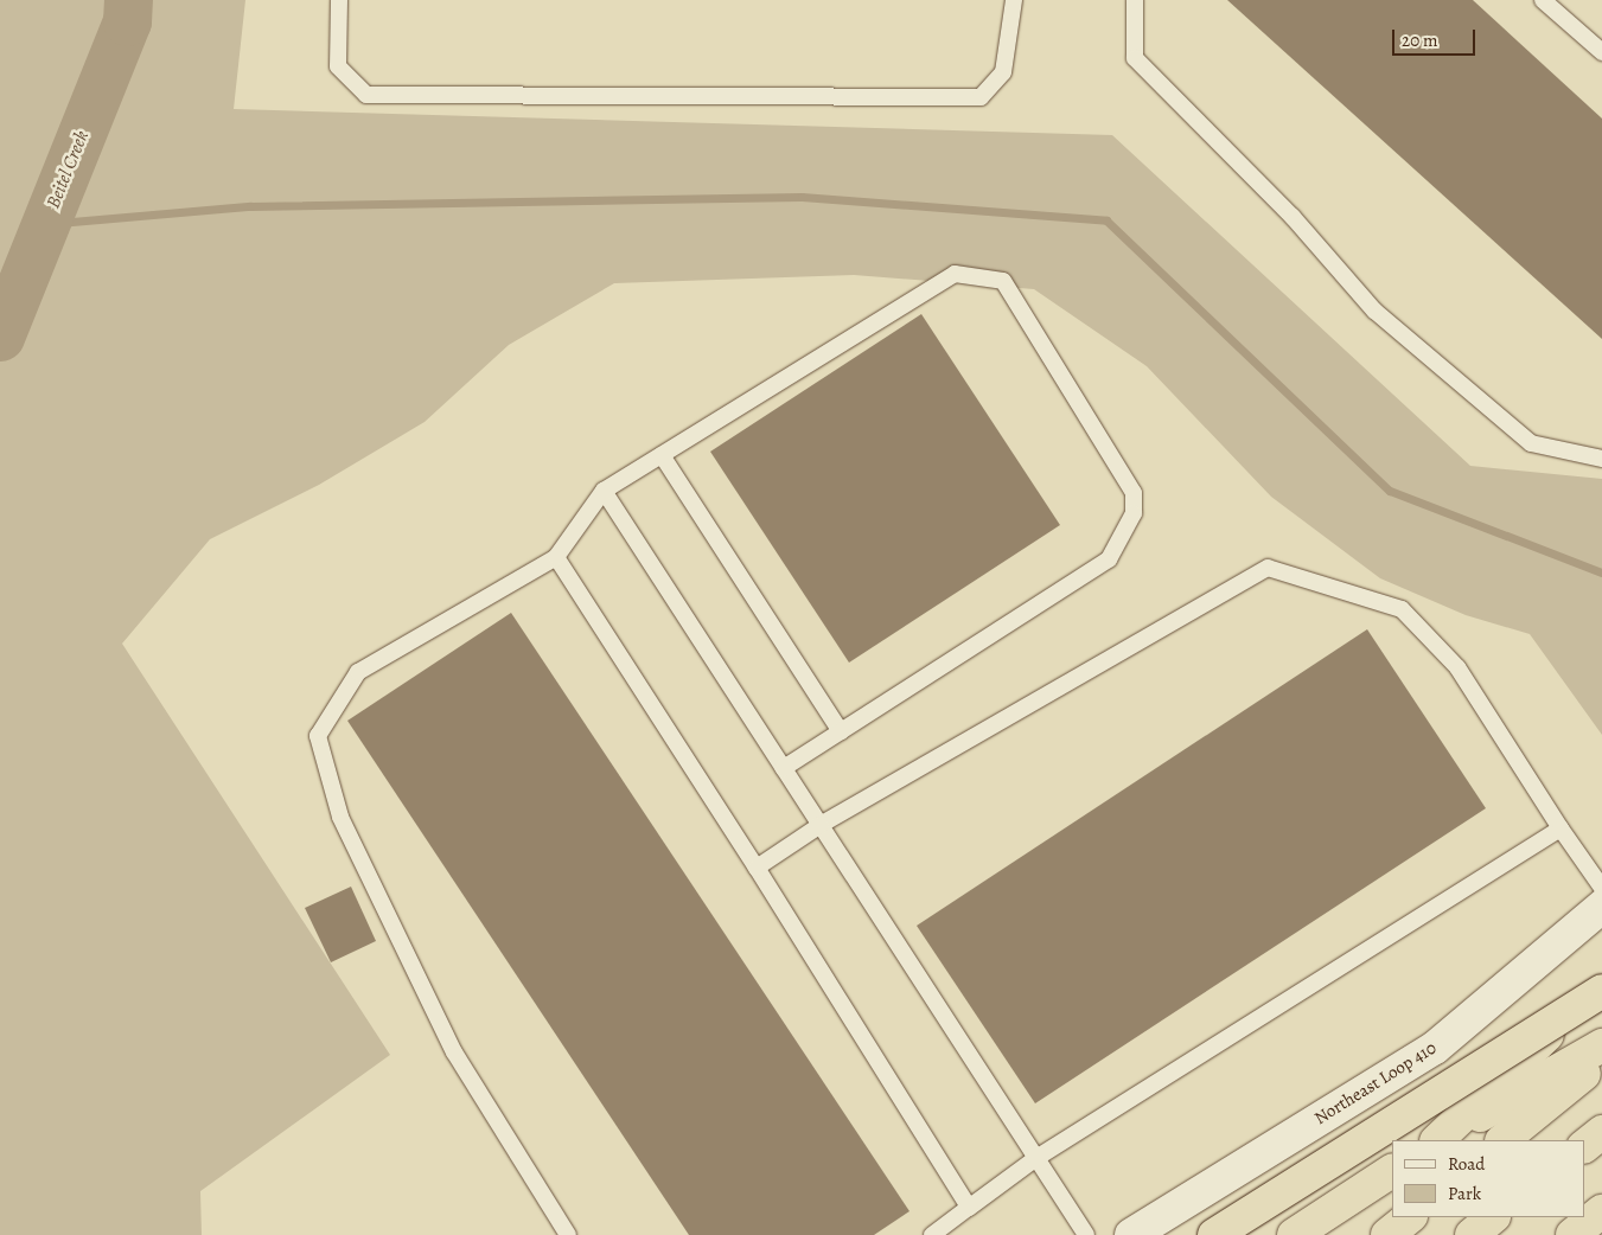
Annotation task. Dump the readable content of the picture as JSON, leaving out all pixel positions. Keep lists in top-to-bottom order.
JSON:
{
  "streets": {
    "main road": ["Northeast Loop 410"]
  },
  "water": ["Beitel Creek"],
  "legend": ["Road", "Park"],
  "scale_bar": "20 m"
}
